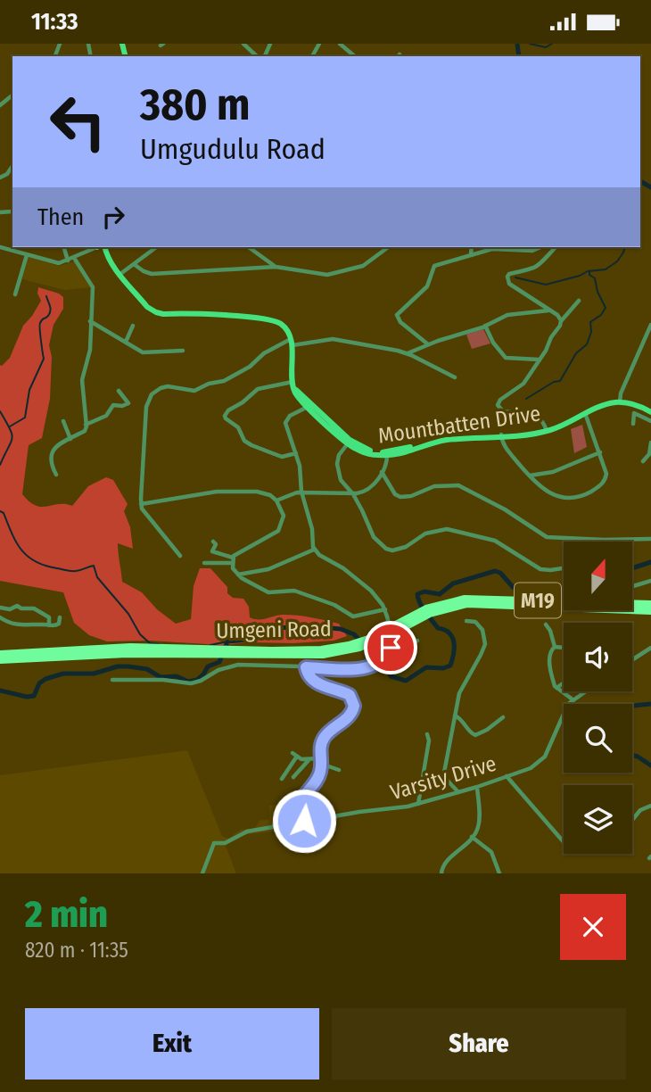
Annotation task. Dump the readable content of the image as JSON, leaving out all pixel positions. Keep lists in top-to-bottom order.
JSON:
{
  "streets": {
    "highway": ["M19", "Umgeni Road"],
    "main road": ["Mountbatten Drive"],
    "street": ["Varsity Drive"]
  },
  "north": "top",
  "page": {
    "status": "11:33",
    "turn": ["380 m", "Umgudulu Road"],
    "then": "Then",
    "heading": ["2 min", "820 m · 11:35"],
    "buttons": ["Exit", "Share"]
  }
}
